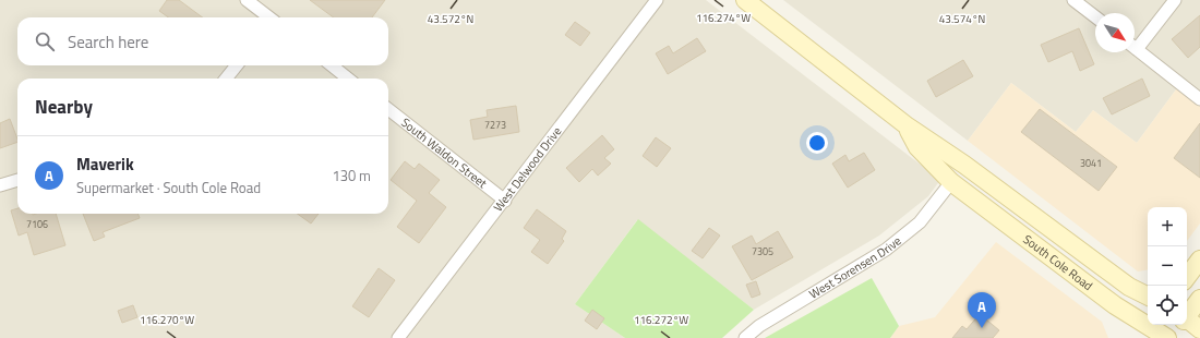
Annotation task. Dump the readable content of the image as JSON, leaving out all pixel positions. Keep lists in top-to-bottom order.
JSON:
{
  "streets": {
    "main road": ["South Cole Road"],
    "street": ["South Waldon Street", "West Delwood Drive", "West Sorensen Drive"]
  },
  "crossings": [
    ["South Waldon Street", "West Delwood Drive"],
    ["South Cole Road", "West Sorensen Drive"]
  ],
  "house_numbers": [
    "7273",
    "3041",
    "7106",
    "7305"
  ],
  "north": "bottom right",
  "page": {
    "search": "Search here",
    "heading": "Nearby",
    "list": [
      {
        "mark": "A",
        "name": "Maverik",
        "note": "Supermarket · South Cole Road",
        "value": "130 m"
      }
    ],
    "map_buttons": ["+", "−"],
    "pins": "A"
  },
  "coordinates": [
    "116.274°W",
    "43.572°N",
    "43.574°N",
    "116.270°W",
    "116.272°W"
  ]
}
